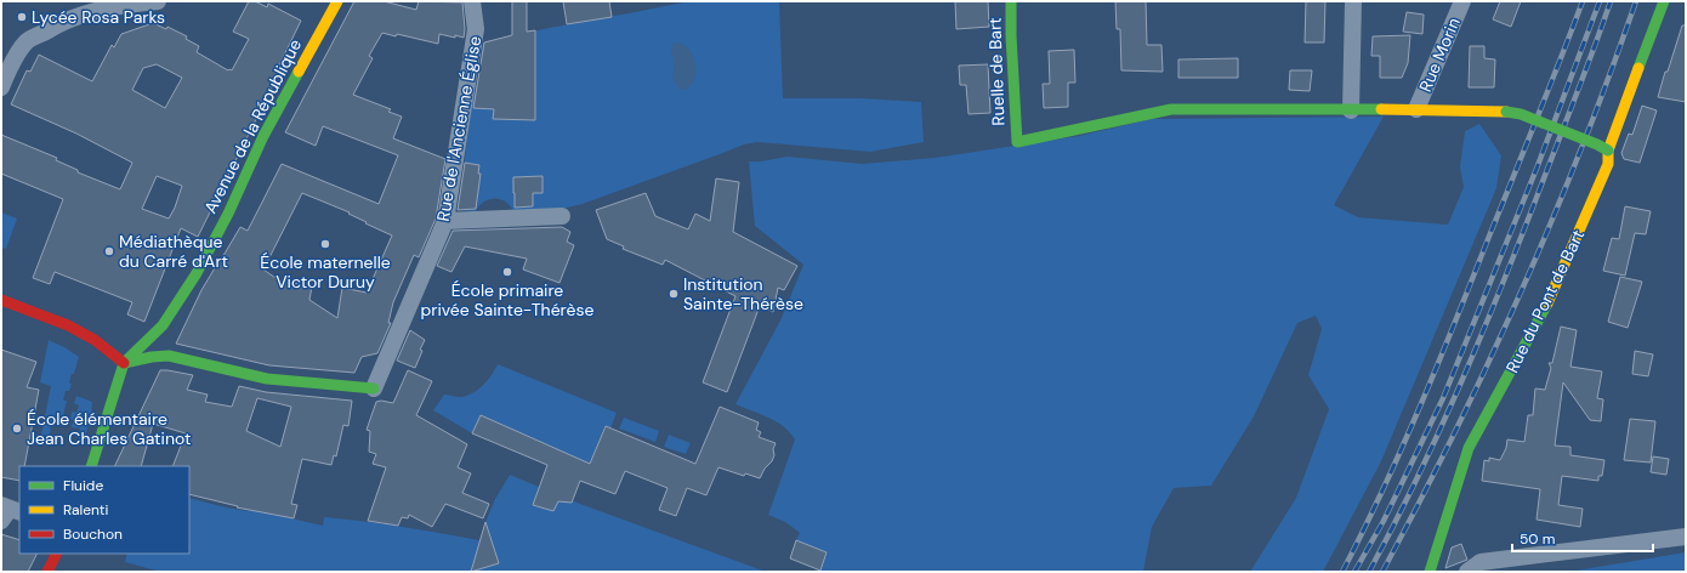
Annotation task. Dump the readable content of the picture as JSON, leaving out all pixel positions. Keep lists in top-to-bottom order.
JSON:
{
  "streets": {
    "street": [
      "Rue Morin",
      "Ruelle de Bart",
      "Avenue de la République",
      "Rue de l'Ancienne Église",
      "Rue du Pont de Bart"
    ]
  },
  "places": [
    "Lycée Rosa Parks",
    "École maternelle Victor Duruy",
    "Médiathèque du Carré d'Art",
    "École primaire privée Sainte-Thérèse",
    "Institution Sainte-Thérèse",
    "École élémentaire Jean Charles Gatinot"
  ],
  "legend": ["Fluide", "Ralenti", "Bouchon"],
  "scale_bar": "50 m"
}
